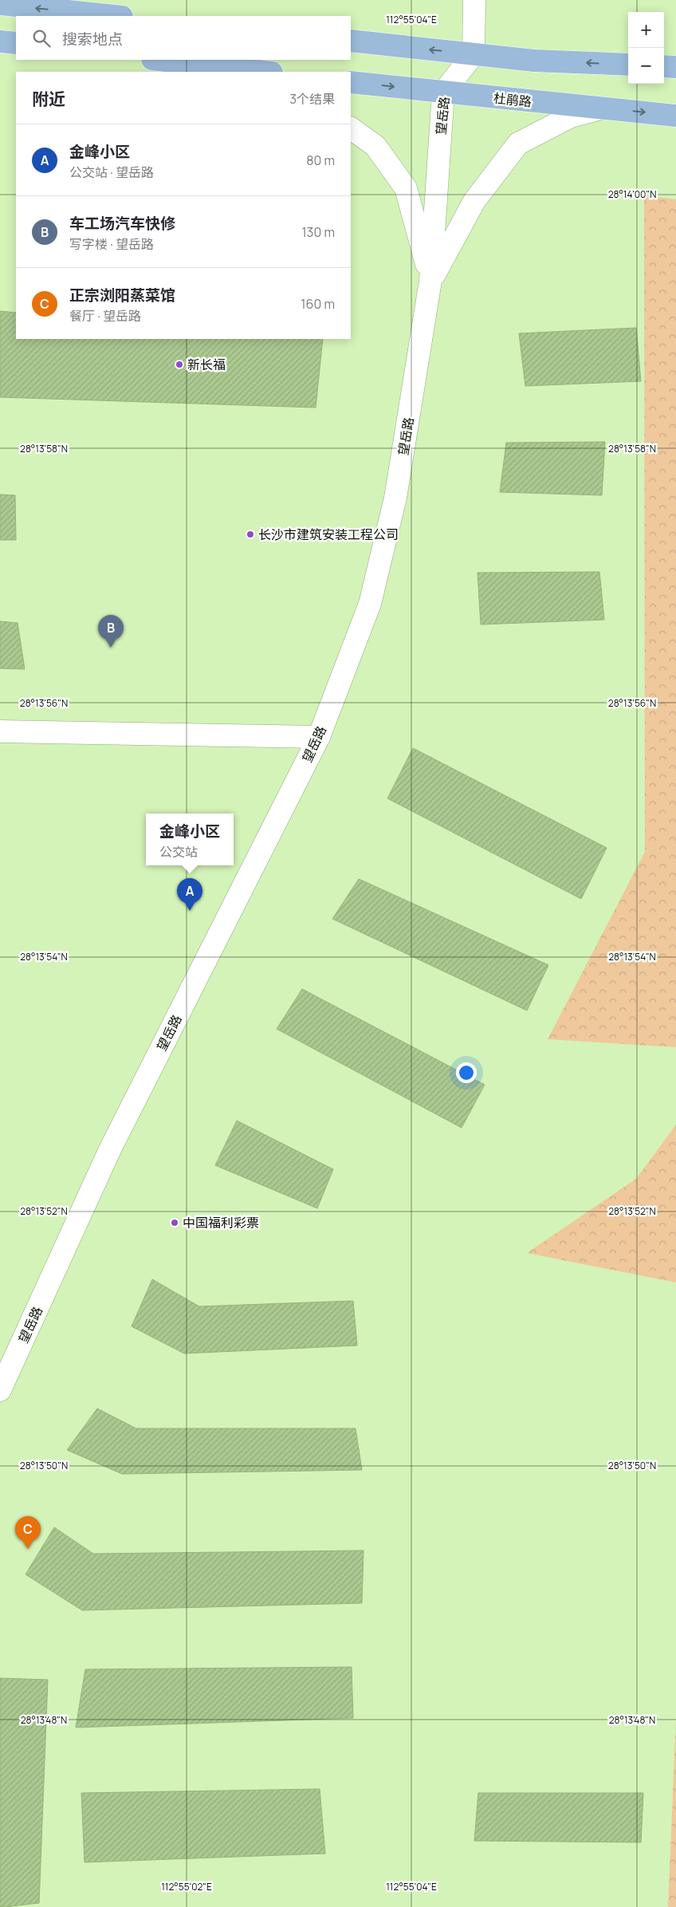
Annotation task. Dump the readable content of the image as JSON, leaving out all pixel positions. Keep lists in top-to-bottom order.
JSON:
{
  "streets": {
    "main road": ["杜鹃路"],
    "street": ["望岳路"]
  },
  "crossings": [
    ["杜鹃路", "望岳路"]
  ],
  "places": ["新长福", "长沙市建筑安装工程公司", "中国福利彩票"],
  "page": {
    "map_buttons": ["+", "−"],
    "search": "搜索地点",
    "heading": ["附近", "3个结果"],
    "list": [
      {
        "mark": "A",
        "name": "金峰小区",
        "note": "公交站 · 望岳路",
        "value": "80 m"
      },
      {
        "mark": "B",
        "name": "车工场汽车快修",
        "note": "写字楼 · 望岳路",
        "value": "130 m"
      },
      {
        "mark": "C",
        "name": "正宗浏阳蒸菜馆",
        "note": "餐厅 · 望岳路",
        "value": "160 m"
      }
    ],
    "pins": ["B", "A", "C"],
    "popup": ["金峰小区", "公交站"]
  },
  "coordinates": [
    "112°55'04\"E",
    "28°14'00\"N",
    "28°13'58\"N",
    "28°13'56\"N",
    "28°13'54\"N",
    "28°13'52\"N",
    "28°13'50\"N",
    "28°13'48\"N",
    "112°55'02\"E"
  ]
}
